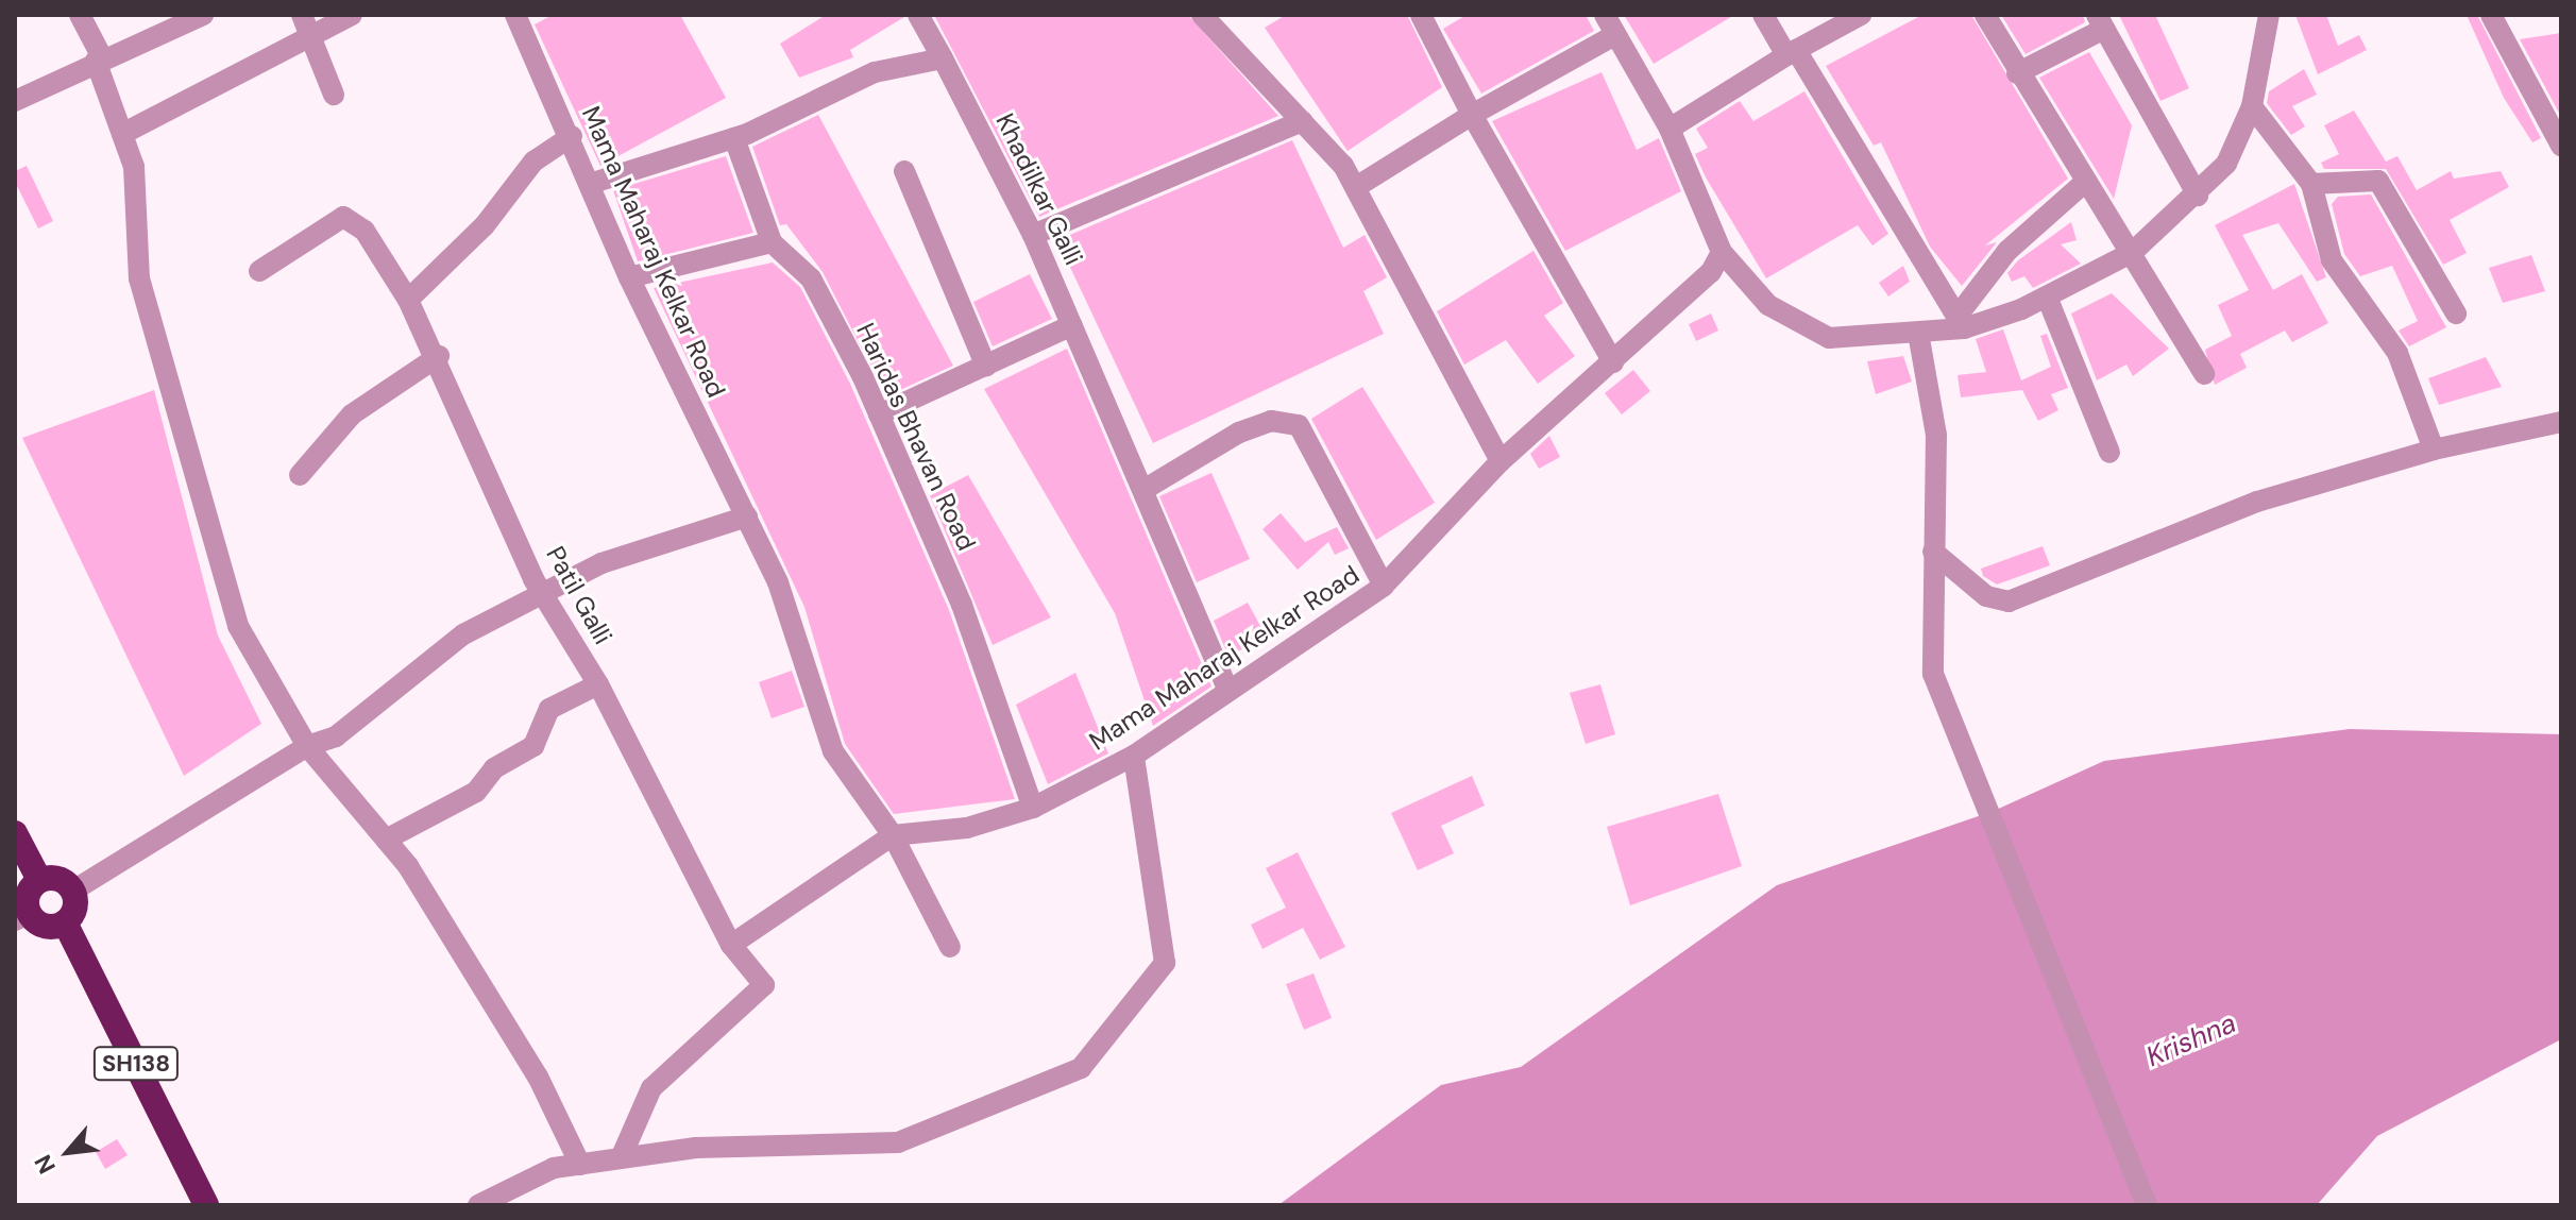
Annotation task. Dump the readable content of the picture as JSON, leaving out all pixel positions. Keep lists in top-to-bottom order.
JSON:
{
  "streets": {
    "highway": ["SH138"],
    "street": [
      "Khadilkar Galli",
      "Mama Maharaj Kelkar Road",
      "Haridas Bhavan Road",
      "Patil Galli"
    ]
  },
  "crossings": [
    ["Khadilkar Galli", "Mama Maharaj Kelkar Road"],
    ["Mama Maharaj Kelkar Road", "Haridas Bhavan Road"]
  ],
  "water": ["Krishna"],
  "north": "bottom left"
}
